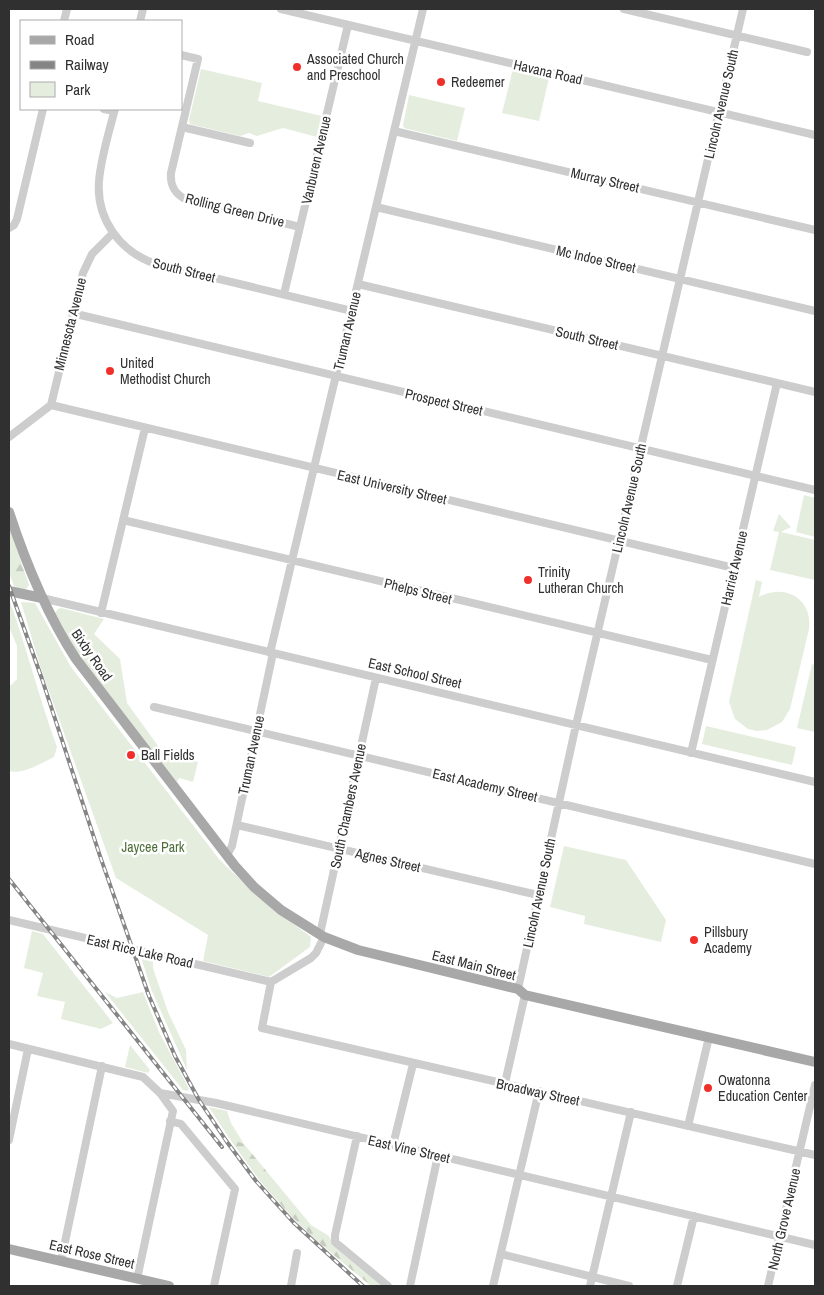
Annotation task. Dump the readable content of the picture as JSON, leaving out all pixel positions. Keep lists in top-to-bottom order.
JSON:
{
  "streets": {
    "main road": [
      "Bixby Road",
      "East School Street",
      "East Main Street",
      "East Rose Street"
    ],
    "street": [
      "Havana Road",
      "Lincoln Avenue South",
      "Vanburen Avenue",
      "Murray Street",
      "Rolling Green Drive",
      "Mc Indoe Street",
      "South Street",
      "Minnesota Avenue",
      "Truman Avenue",
      "Prospect Street",
      "East University Street",
      "Harriet Avenue",
      "Phelps Street",
      "East Academy Street",
      "South Chambers Avenue",
      "Agnes Street",
      "East Rice Lake Road",
      "Broadway Street",
      "East Vine Street",
      "North Grove Avenue"
    ]
  },
  "crossings": [
    ["Havana Road", "Lincoln Avenue South"],
    ["Havana Road", "Vanburen Avenue"],
    ["Havana Road", "Truman Avenue"],
    ["Lincoln Avenue South", "Murray Street"],
    ["Lincoln Avenue South", "Mc Indoe Street"],
    ["Lincoln Avenue South", "South Street"],
    ["Lincoln Avenue South", "Prospect Street"],
    ["Lincoln Avenue South", "East University Street"],
    ["Lincoln Avenue South", "Phelps Street"],
    ["Lincoln Avenue South", "East School Street"],
    ["Lincoln Avenue South", "East Academy Street"],
    ["Lincoln Avenue South", "Agnes Street"],
    ["Lincoln Avenue South", "East Main Street"],
    ["Lincoln Avenue South", "Broadway Street"],
    ["Vanburen Avenue", "Rolling Green Drive"],
    ["Vanburen Avenue", "South Street"],
    ["Murray Street", "Truman Avenue"],
    ["Mc Indoe Street", "Truman Avenue"],
    ["South Street", "Minnesota Avenue"],
    ["South Street", "Truman Avenue"],
    ["South Street", "Harriet Avenue"],
    ["Minnesota Avenue", "Prospect Street"],
    ["Minnesota Avenue", "East University Street"],
    ["Truman Avenue", "Prospect Street"],
    ["Truman Avenue", "East University Street"],
    ["Truman Avenue", "Phelps Street"],
    ["Truman Avenue", "East School Street"],
    ["Truman Avenue", "East Academy Street"],
    ["Truman Avenue", "Agnes Street"],
    ["Truman Avenue", "East Main Street"],
    ["Prospect Street", "Harriet Avenue"],
    ["East University Street", "Harriet Avenue"],
    ["Harriet Avenue", "Phelps Street"],
    ["Harriet Avenue", "East School Street"],
    ["Bixby Road", "East School Street"],
    ["Bixby Road", "East Main Street"],
    ["East School Street", "South Chambers Avenue"],
    ["East Academy Street", "South Chambers Avenue"],
    ["South Chambers Avenue", "Agnes Street"],
    ["South Chambers Avenue", "East Rice Lake Road"],
    ["South Chambers Avenue", "East Main Street"],
    ["South Chambers Avenue", "Broadway Street"],
    ["East Rice Lake Road", "Broadway Street"],
    ["Broadway Street", "North Grove Avenue"],
    ["East Vine Street", "North Grove Avenue"]
  ],
  "parks": ["Jaycee Park"],
  "places": [
    "Associated Church and Preschool",
    "Redeemer",
    "United Methodist Church",
    "Trinity Lutheran Church",
    "Ball Fields",
    "Pillsbury Academy",
    "Owatonna Education Center"
  ],
  "legend": ["Road", "Railway", "Park"]
}
